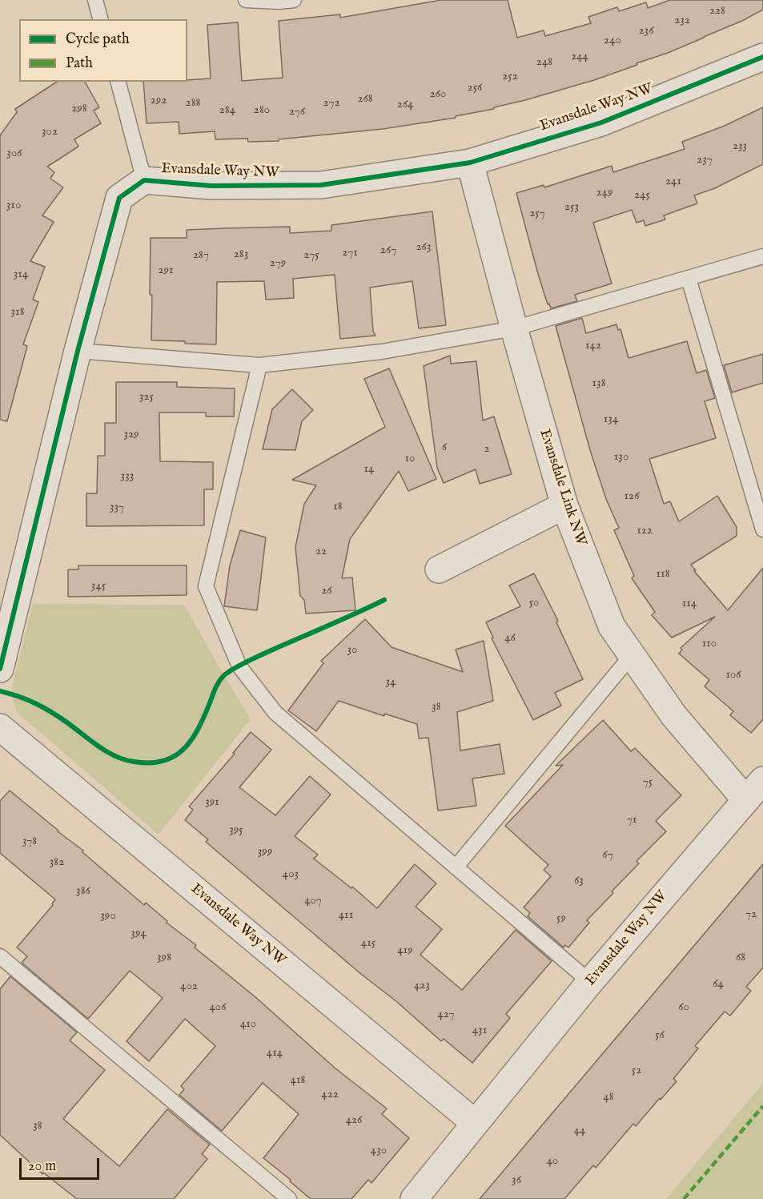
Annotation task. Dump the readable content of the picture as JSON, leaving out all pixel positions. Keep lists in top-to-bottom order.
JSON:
{
  "streets": {
    "street": ["Evansdale Way NW", "Evansdale Link NW"]
  },
  "crossings": [
    ["Evansdale Way NW", "Evansdale Link NW"]
  ],
  "house_numbers": [
    "228",
    "232",
    "236",
    "240",
    "244",
    "248",
    "252",
    "256",
    "260",
    "268",
    "292",
    "288",
    "272",
    "264",
    "298",
    "284",
    "280",
    "276",
    "302",
    "233",
    "306",
    "237",
    "241",
    "249",
    "245",
    "310",
    "253",
    "257",
    "263",
    "267",
    "271",
    "283",
    "287",
    "275",
    "279",
    "291",
    "314",
    "318",
    "142",
    "138",
    "325",
    "134",
    "329",
    "6",
    "2",
    "130",
    "10",
    "14",
    "333",
    "126",
    "18",
    "337",
    "122",
    "22",
    "118",
    "345",
    "26",
    "50",
    "114",
    "46",
    "110",
    "30",
    "106",
    "34",
    "38",
    "75",
    "391",
    "71",
    "395",
    "378",
    "399",
    "67",
    "382",
    "403",
    "63",
    "386",
    "407",
    "72",
    "411",
    "390",
    "59",
    "394",
    "415",
    "419",
    "398",
    "68",
    "64",
    "423",
    "402",
    "406",
    "60",
    "427",
    "410",
    "431",
    "56",
    "414",
    "52",
    "418",
    "422",
    "48",
    "426",
    "38",
    "44",
    "430",
    "40",
    "36"
  ],
  "legend": ["Cycle path", "Path"],
  "scale_bar": "20 m"
}
